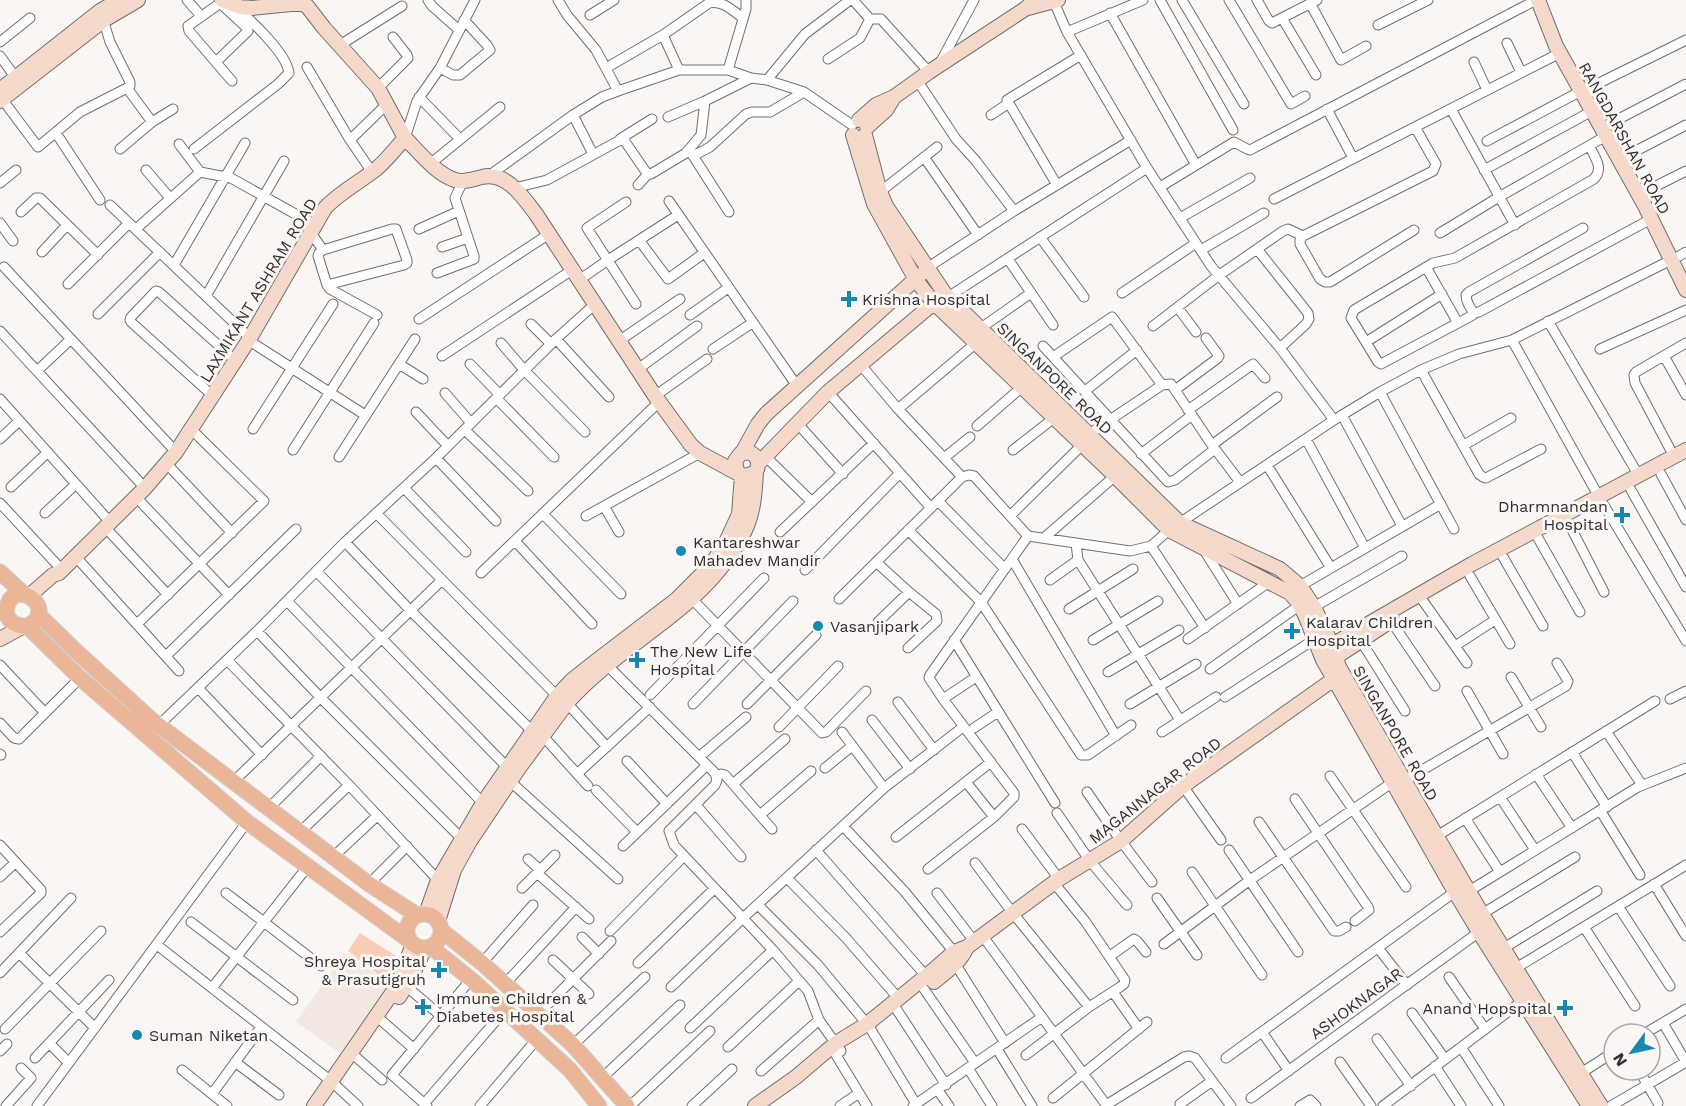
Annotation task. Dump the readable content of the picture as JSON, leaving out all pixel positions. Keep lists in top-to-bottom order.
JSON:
{
  "streets": {
    "street": [
      "RANGDARSHAN ROAD",
      "LAXMIKANT ASHRAM ROAD",
      "SINGANPORE ROAD",
      "MAGANNAGAR ROAD",
      "ASHOKNAGAR"
    ]
  },
  "crossings": [
    ["SINGANPORE ROAD", "MAGANNAGAR ROAD"],
    ["SINGANPORE ROAD", "ASHOKNAGAR"]
  ],
  "places": {
    "health": [
      "Krishna Hospital",
      "Dharmnandan Hospital",
      "Kalarav Children Hospital",
      "The New Life Hospital",
      "Shreya Hospital & Prasutigruh",
      "Immune Children & Diabetes Hospital",
      "Anand Hopspital"
    ],
    "other": ["Kantareshwar Mahadev Mandir", "Vasanjipark", "Suman Niketan"]
  },
  "north": "bottom left"
}
